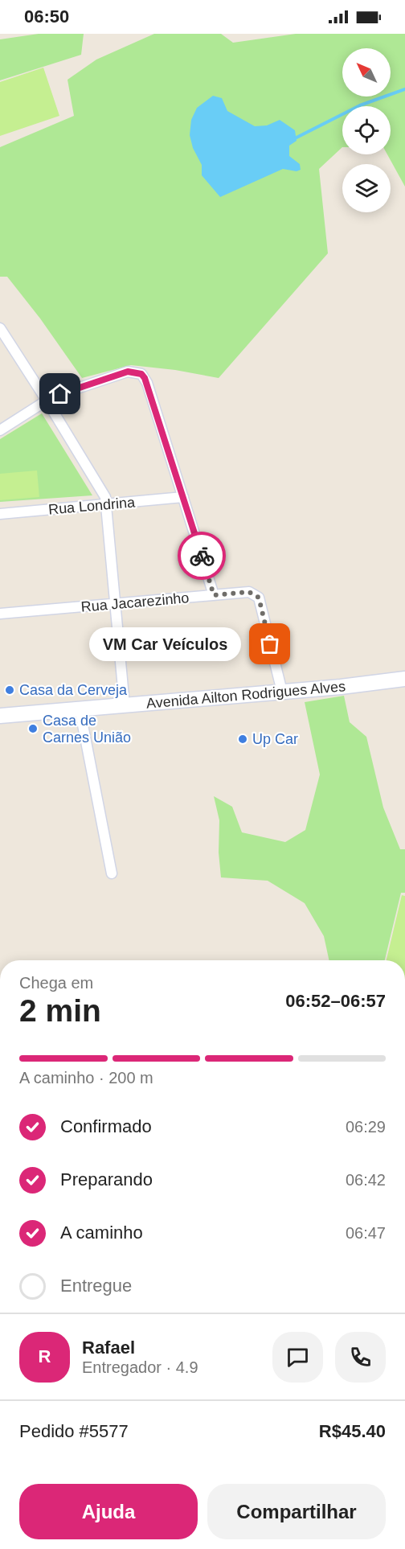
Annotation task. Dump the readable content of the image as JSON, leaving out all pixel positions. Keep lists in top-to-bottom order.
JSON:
{
  "streets": {
    "main road": ["Avenida Ailton Rodrigues Alves"],
    "street": ["Rua Londrina", "Rua Jacarezinho"]
  },
  "crossings": [
    ["Rua Jacarezinho", "Avenida Ailton Rodrigues Alves"]
  ],
  "places": [
    "VM Car Veículos",
    "Casa da Cerveja",
    "Casa de Carnes União",
    "Up Car"
  ],
  "north": "top left",
  "page": {
    "status": "06:50",
    "bubble": "VM Car Veículos",
    "heading": ["2 min", "Chega em", "06:52–06:57"],
    "panel": [
      "Rafael",
      "Entregador · 4.9",
      "Pedido #5577",
      "R$45.40"
    ],
    "bar": "A caminho · 200 m",
    "list": [
      ["Confirmado", "06:29"],
      ["Preparando", "06:42"],
      ["A caminho", "06:47"],
      "Entregue"
    ],
    "round": "R",
    "buttons": ["Ajuda", "Compartilhar"]
  }
}
